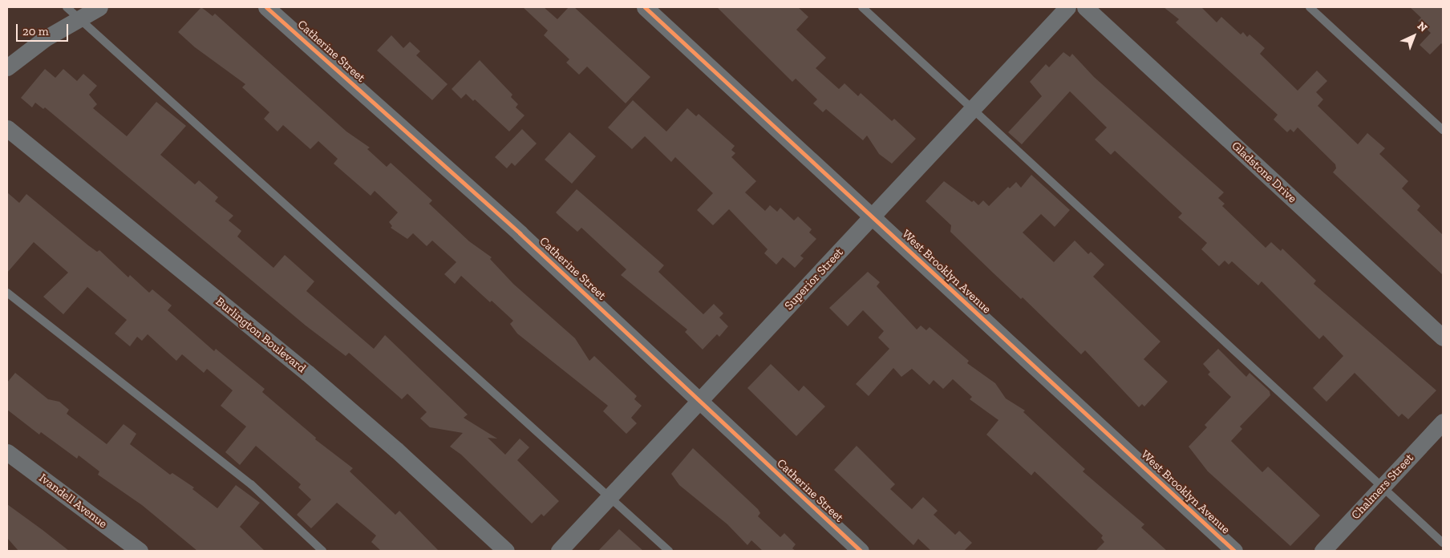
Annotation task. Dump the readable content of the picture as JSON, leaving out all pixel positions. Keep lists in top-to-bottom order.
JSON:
{
  "streets": {
    "street": [
      "Catherine Street",
      "Gladstone Drive",
      "West Brooklyn Avenue",
      "Superior Street",
      "Burlington Boulevard",
      "Chalmers Street",
      "Ivandell Avenue"
    ]
  },
  "crossings": [
    ["Catherine Street", "Superior Street"],
    ["West Brooklyn Avenue", "Superior Street"]
  ],
  "scale_bar": "20 m",
  "north": "top right"
}
